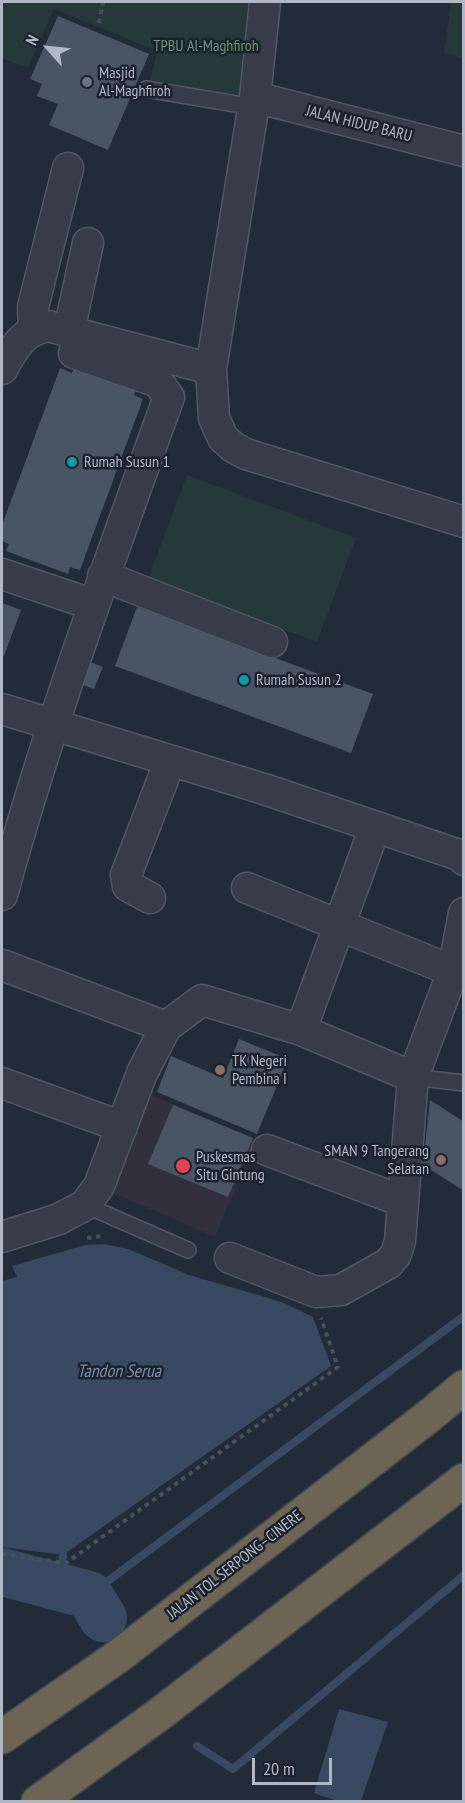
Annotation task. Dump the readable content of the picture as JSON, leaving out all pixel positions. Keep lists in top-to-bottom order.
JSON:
{
  "streets": {
    "highway": ["JALAN TOL SERPONG–CINERE"],
    "street": ["JALAN HIDUP BARU"]
  },
  "water": ["Tandon Serua"],
  "parks": ["TPBU Al-Maghfiroh"],
  "places": [
    "Masjid Al-Maghfiroh",
    "Rumah Susun 1",
    "Rumah Susun 2",
    "TK Negeri Pembina I",
    "SMAN 9 Tangerang Selatan",
    "Puskesmas Situ Gintung"
  ],
  "scale_bar": "20 m",
  "north": "top left"
}
